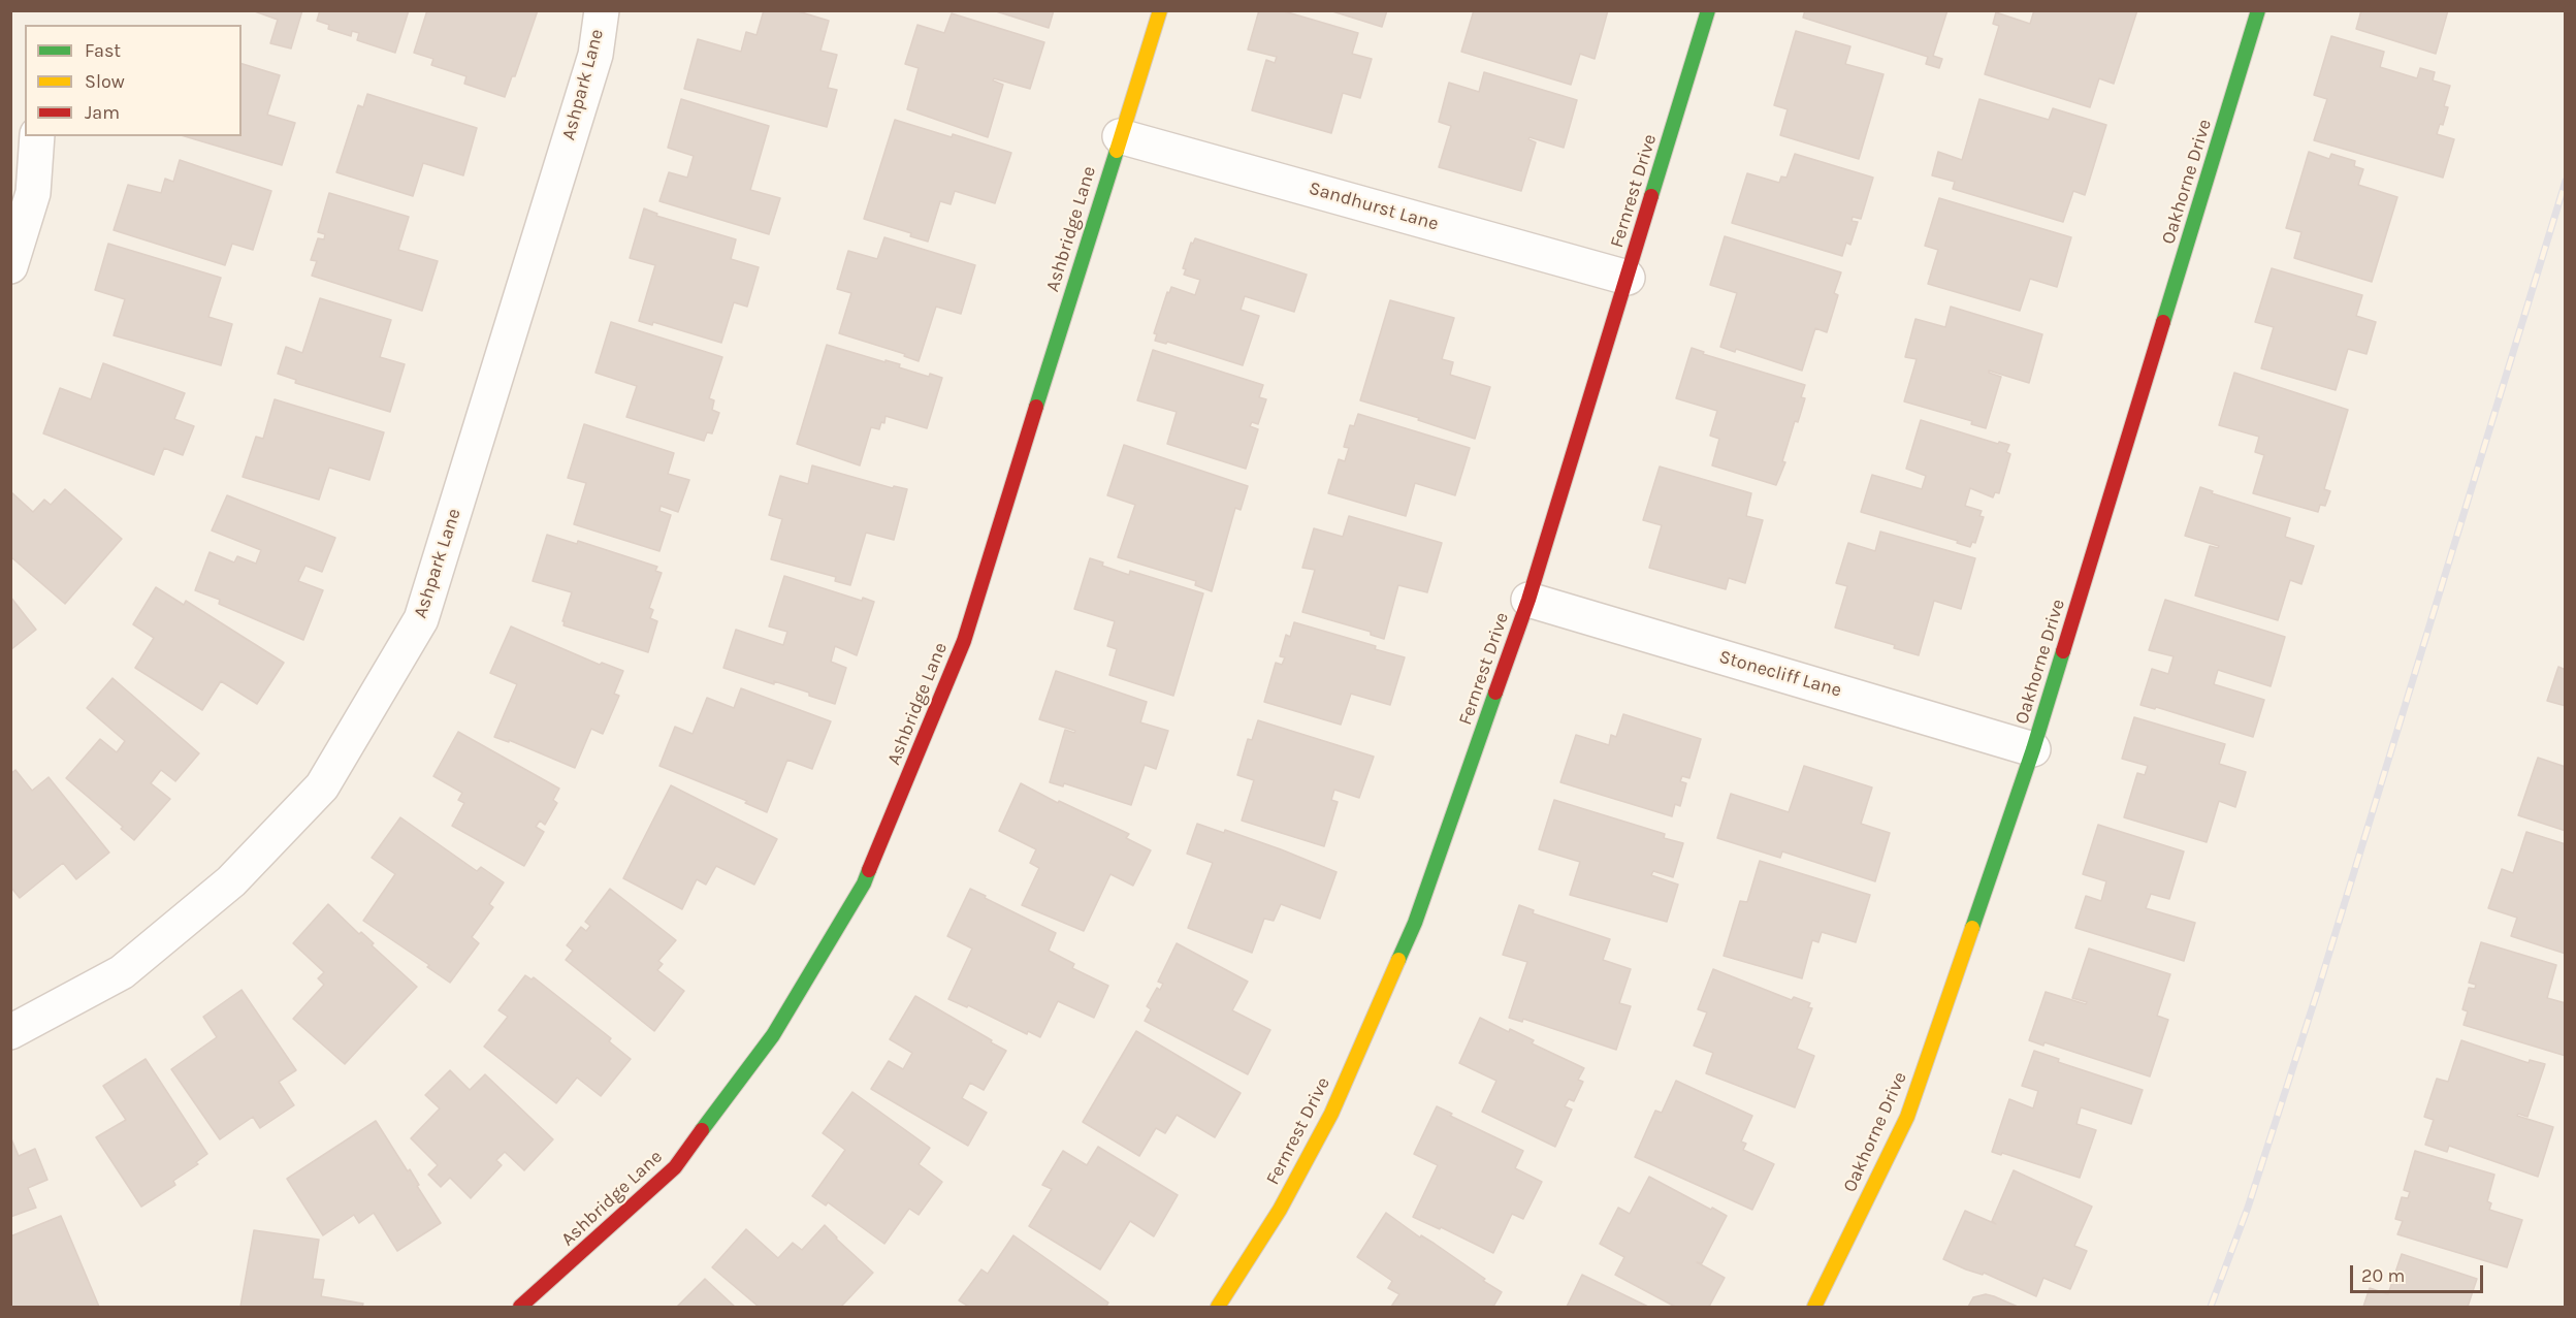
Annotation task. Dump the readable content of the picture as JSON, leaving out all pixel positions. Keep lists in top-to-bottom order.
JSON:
{
  "streets": {
    "street": [
      "Ashpark Lane",
      "Oakhorne Drive",
      "Fernrest Drive",
      "Sandhurst Lane",
      "Ashbridge Lane",
      "Stonecliff Lane"
    ]
  },
  "crossings": [
    ["Oakhorne Drive", "Stonecliff Lane"],
    ["Fernrest Drive", "Sandhurst Lane"],
    ["Fernrest Drive", "Stonecliff Lane"],
    ["Sandhurst Lane", "Ashbridge Lane"]
  ],
  "legend": ["Fast", "Slow", "Jam"],
  "scale_bar": "20 m"
}
